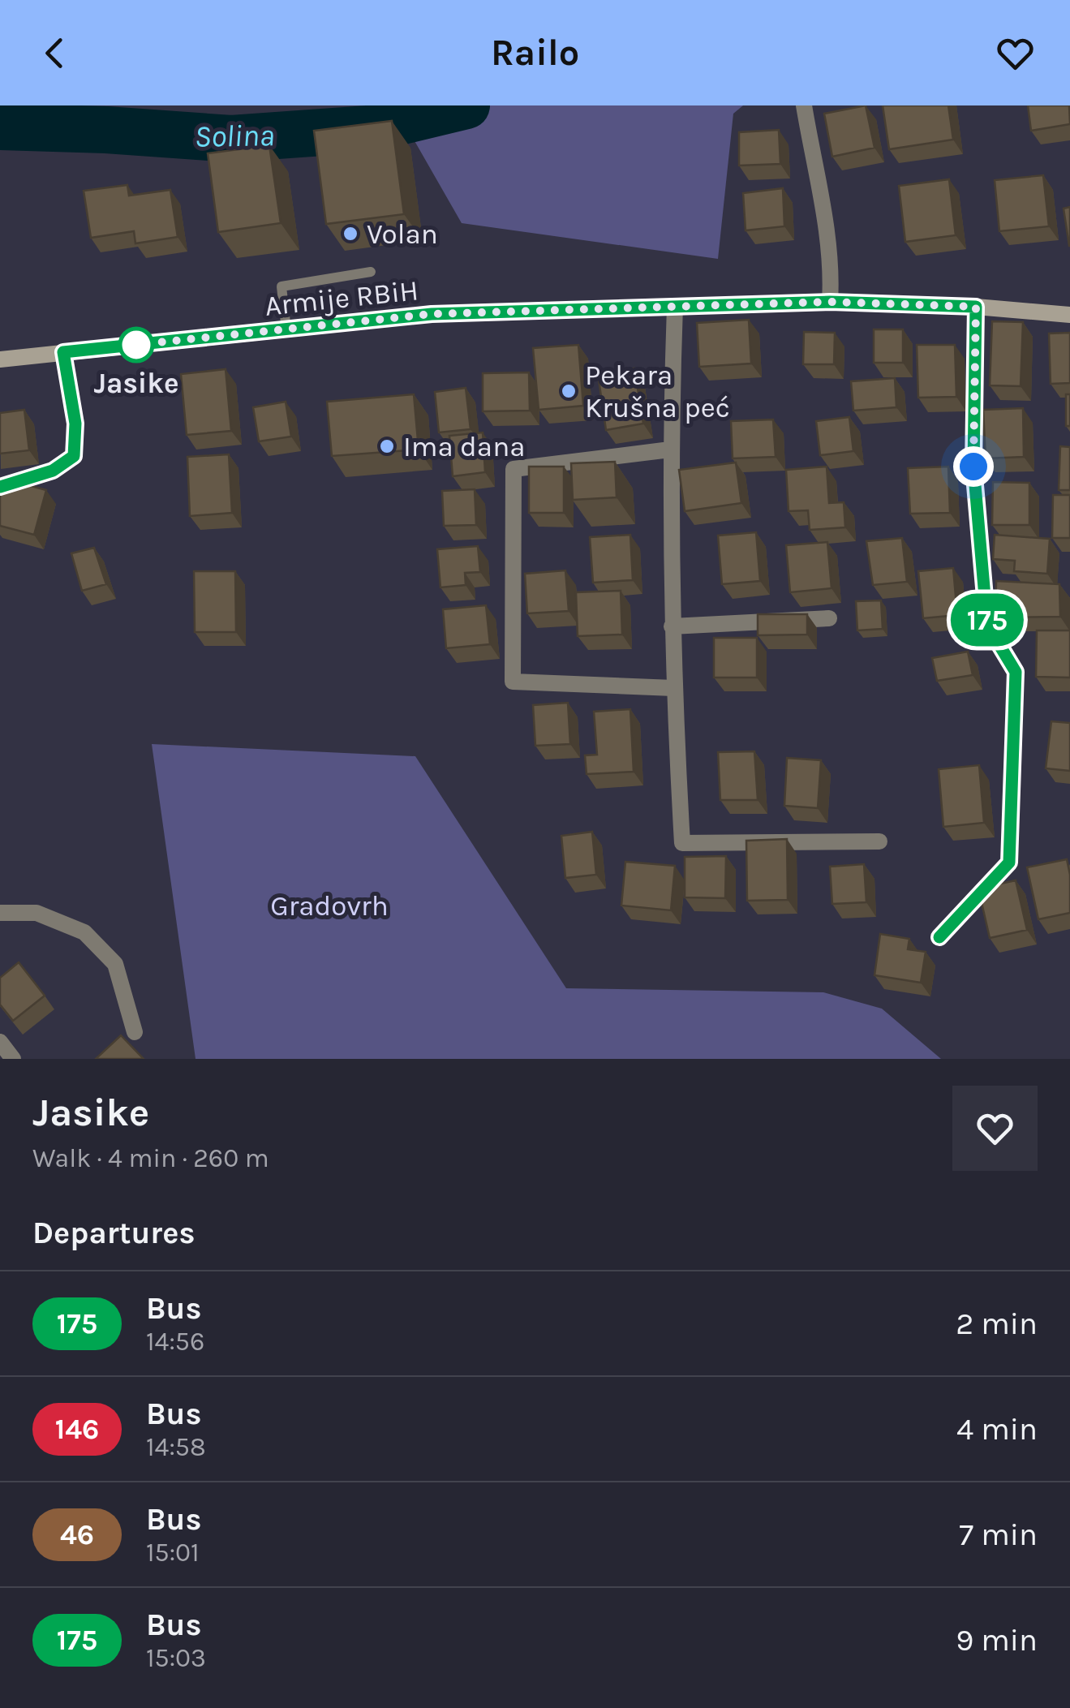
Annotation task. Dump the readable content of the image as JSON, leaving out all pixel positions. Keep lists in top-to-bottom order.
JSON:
{
  "streets": {
    "main road": ["Armije RBiH"]
  },
  "water": ["Solina"],
  "parks": ["Gradovrh"],
  "places": [
    "Volan",
    "Jasike",
    "Pekara Krušna peć",
    "Ima dana"
  ],
  "lines": ["bus line 175"],
  "page": {
    "header": "Railo",
    "on_map": "175",
    "heading": [
      ["Jasike", "Walk · 4 min · 260 m"],
      "Departures"
    ],
    "list": [
      {
        "mark": "175",
        "name": "Bus",
        "note": "14:56",
        "value": "2 min"
      },
      {
        "mark": "146",
        "name": "Bus",
        "note": "14:58",
        "value": "4 min"
      },
      {
        "mark": "46",
        "name": "Bus",
        "note": "15:01",
        "value": "7 min"
      },
      {
        "mark": "175",
        "name": "Bus",
        "note": "15:03",
        "value": "9 min"
      }
    ]
  }
}
